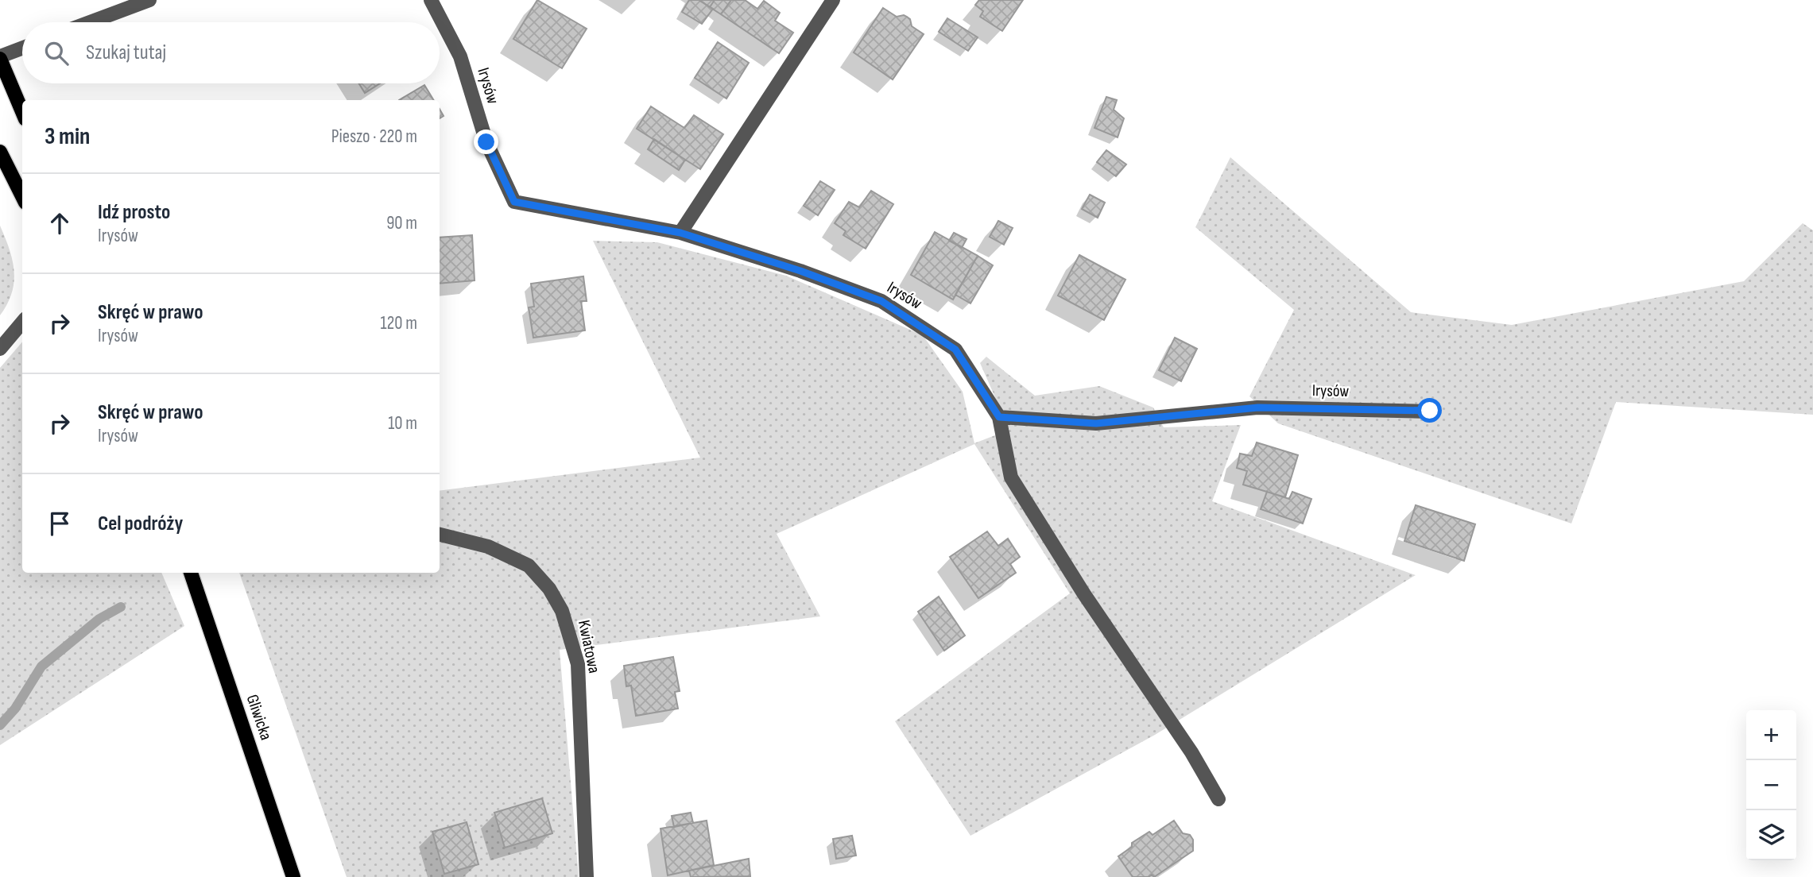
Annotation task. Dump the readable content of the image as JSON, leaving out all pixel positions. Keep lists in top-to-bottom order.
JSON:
{
  "streets": {
    "main road": ["Gliwicka"],
    "street": ["Irysów", "Kwiatowa"]
  },
  "page": {
    "search": "Szukaj tutaj",
    "heading": ["3 min", "Pieszo · 220 m"],
    "list": [
      ["Idź prosto", "Irysów", "90 m"],
      ["Skręć w prawo", "Irysów", "120 m"],
      ["Skręć w prawo", "Irysów", "10 m"],
      "Cel podróży"
    ],
    "map_buttons": ["+", "−"]
  }
}
